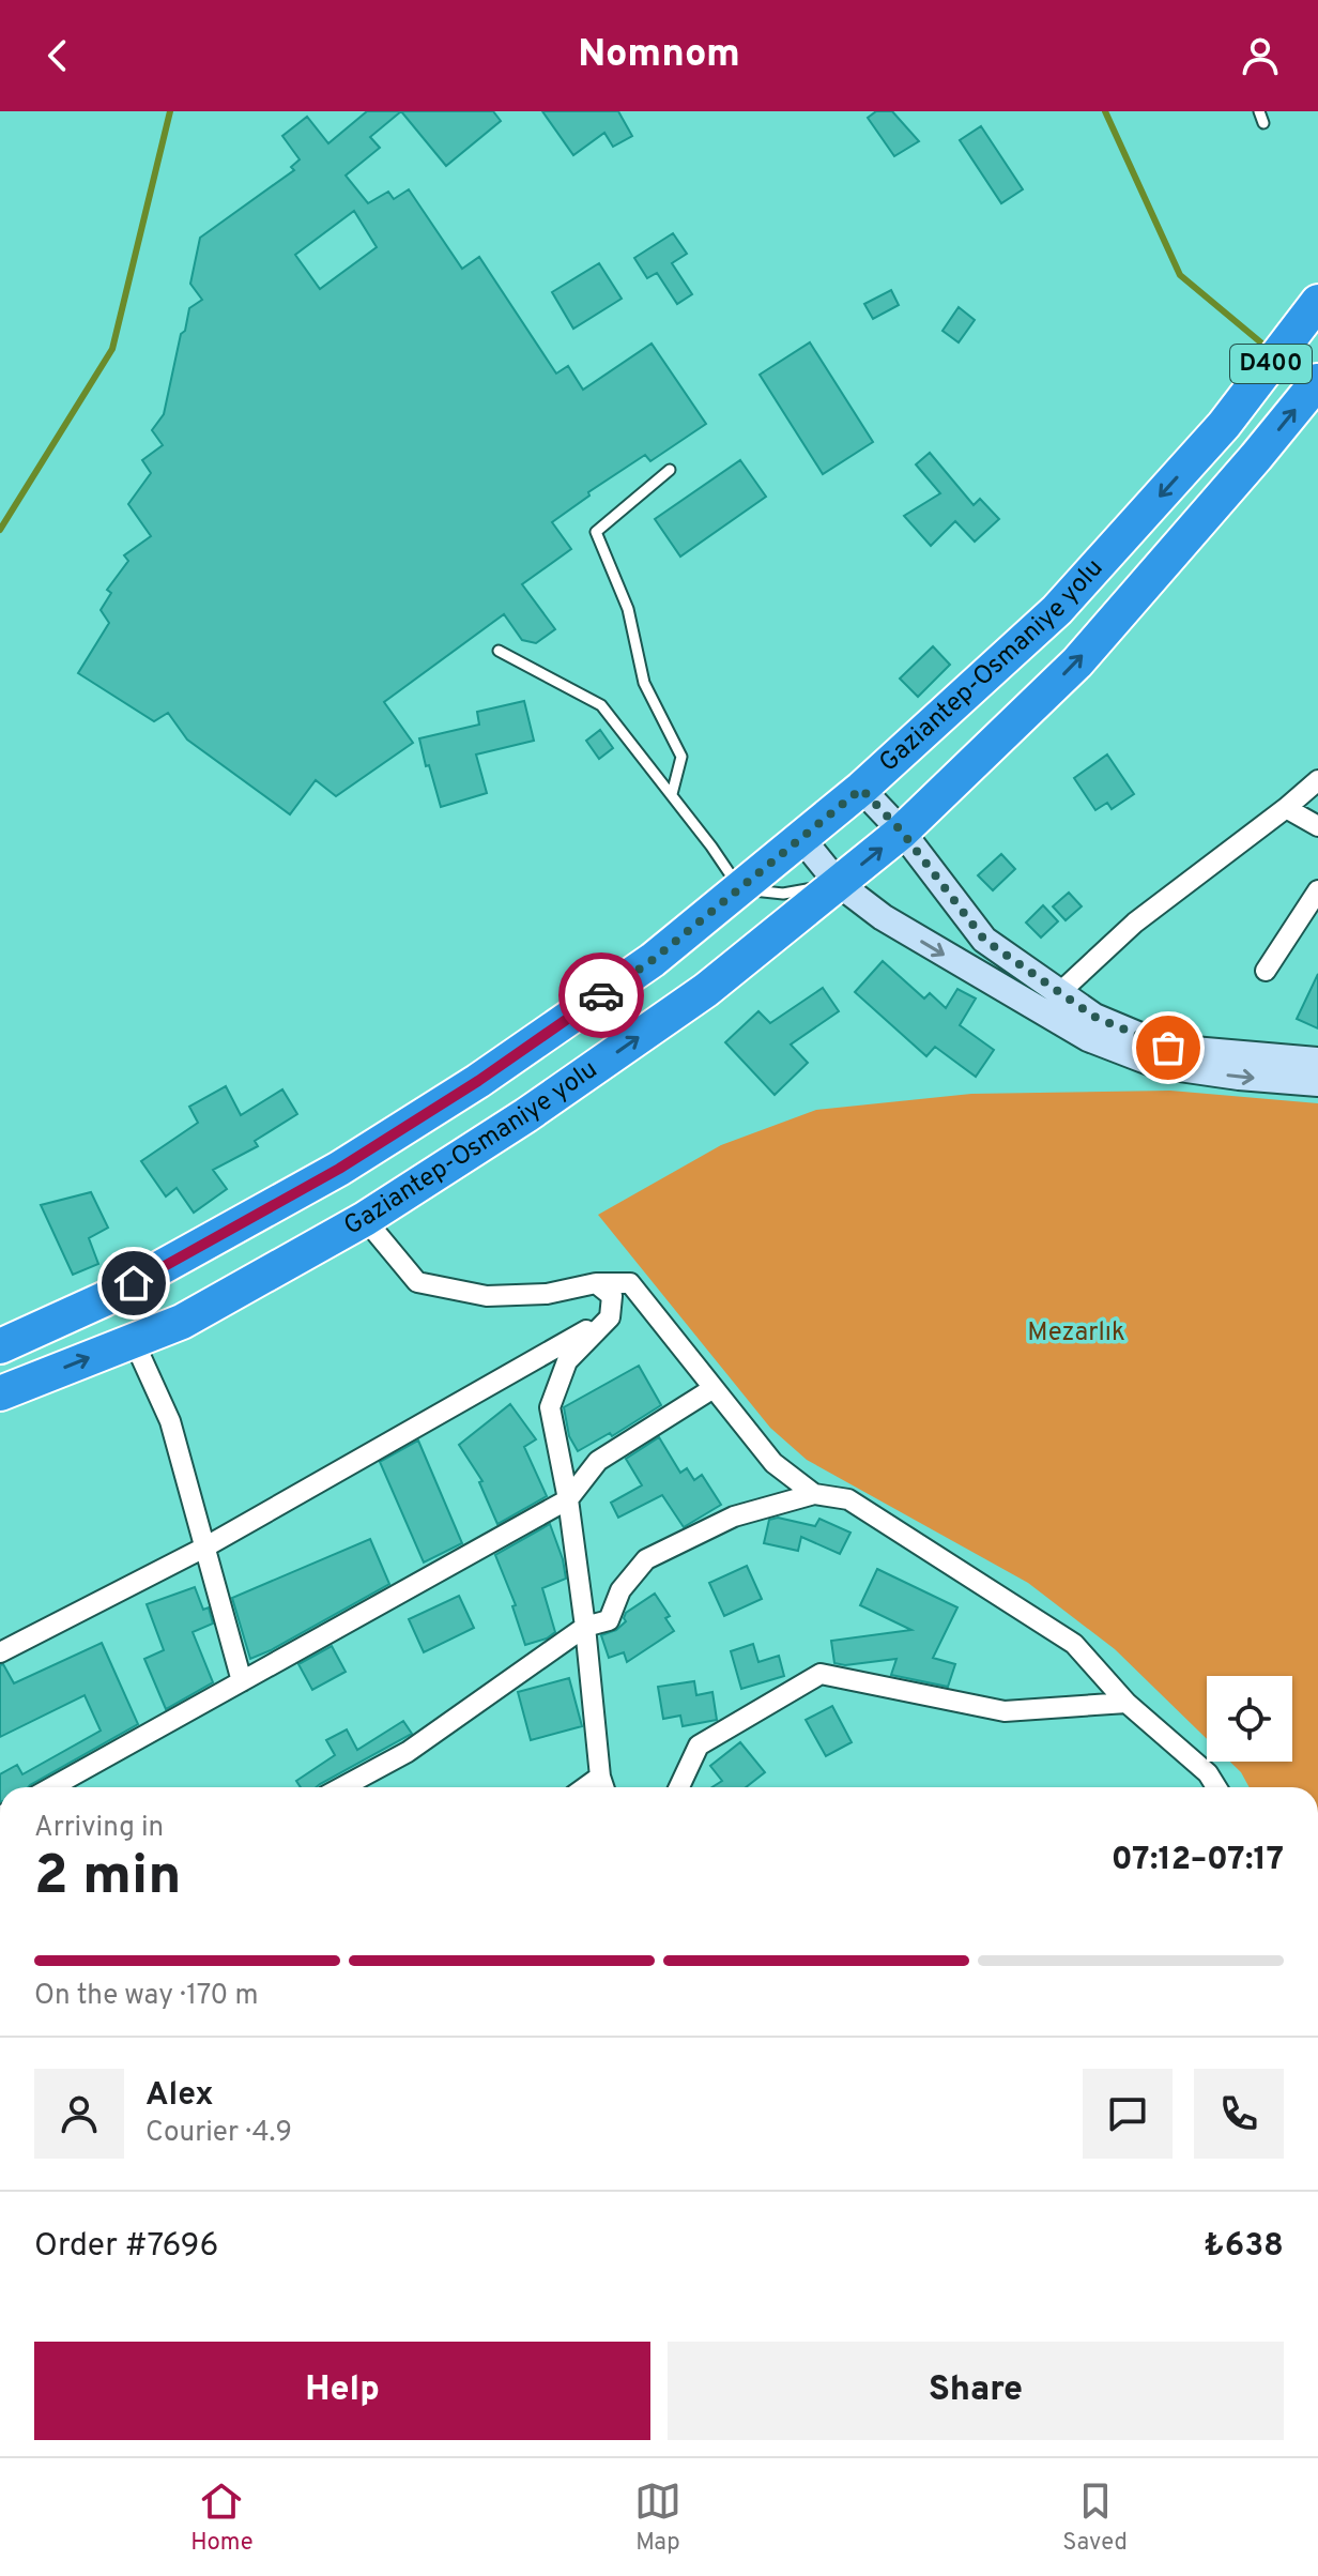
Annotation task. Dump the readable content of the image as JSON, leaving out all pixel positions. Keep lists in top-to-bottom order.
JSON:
{
  "streets": {
    "highway": ["D400", "Gaziantep-Osmaniye yolu"]
  },
  "parks": ["Mezarlık"],
  "page": {
    "header": "Nomnom",
    "heading": ["2 min", "Arriving in", "07:12–07:17"],
    "panel": [
      "Alex",
      "Courier · 4.9",
      "Order #7696",
      "₺638"
    ],
    "bar": "On the way · 170 m",
    "buttons": ["Help", "Share"],
    "tabs": ["Home", "Map", "Saved"]
  }
}
